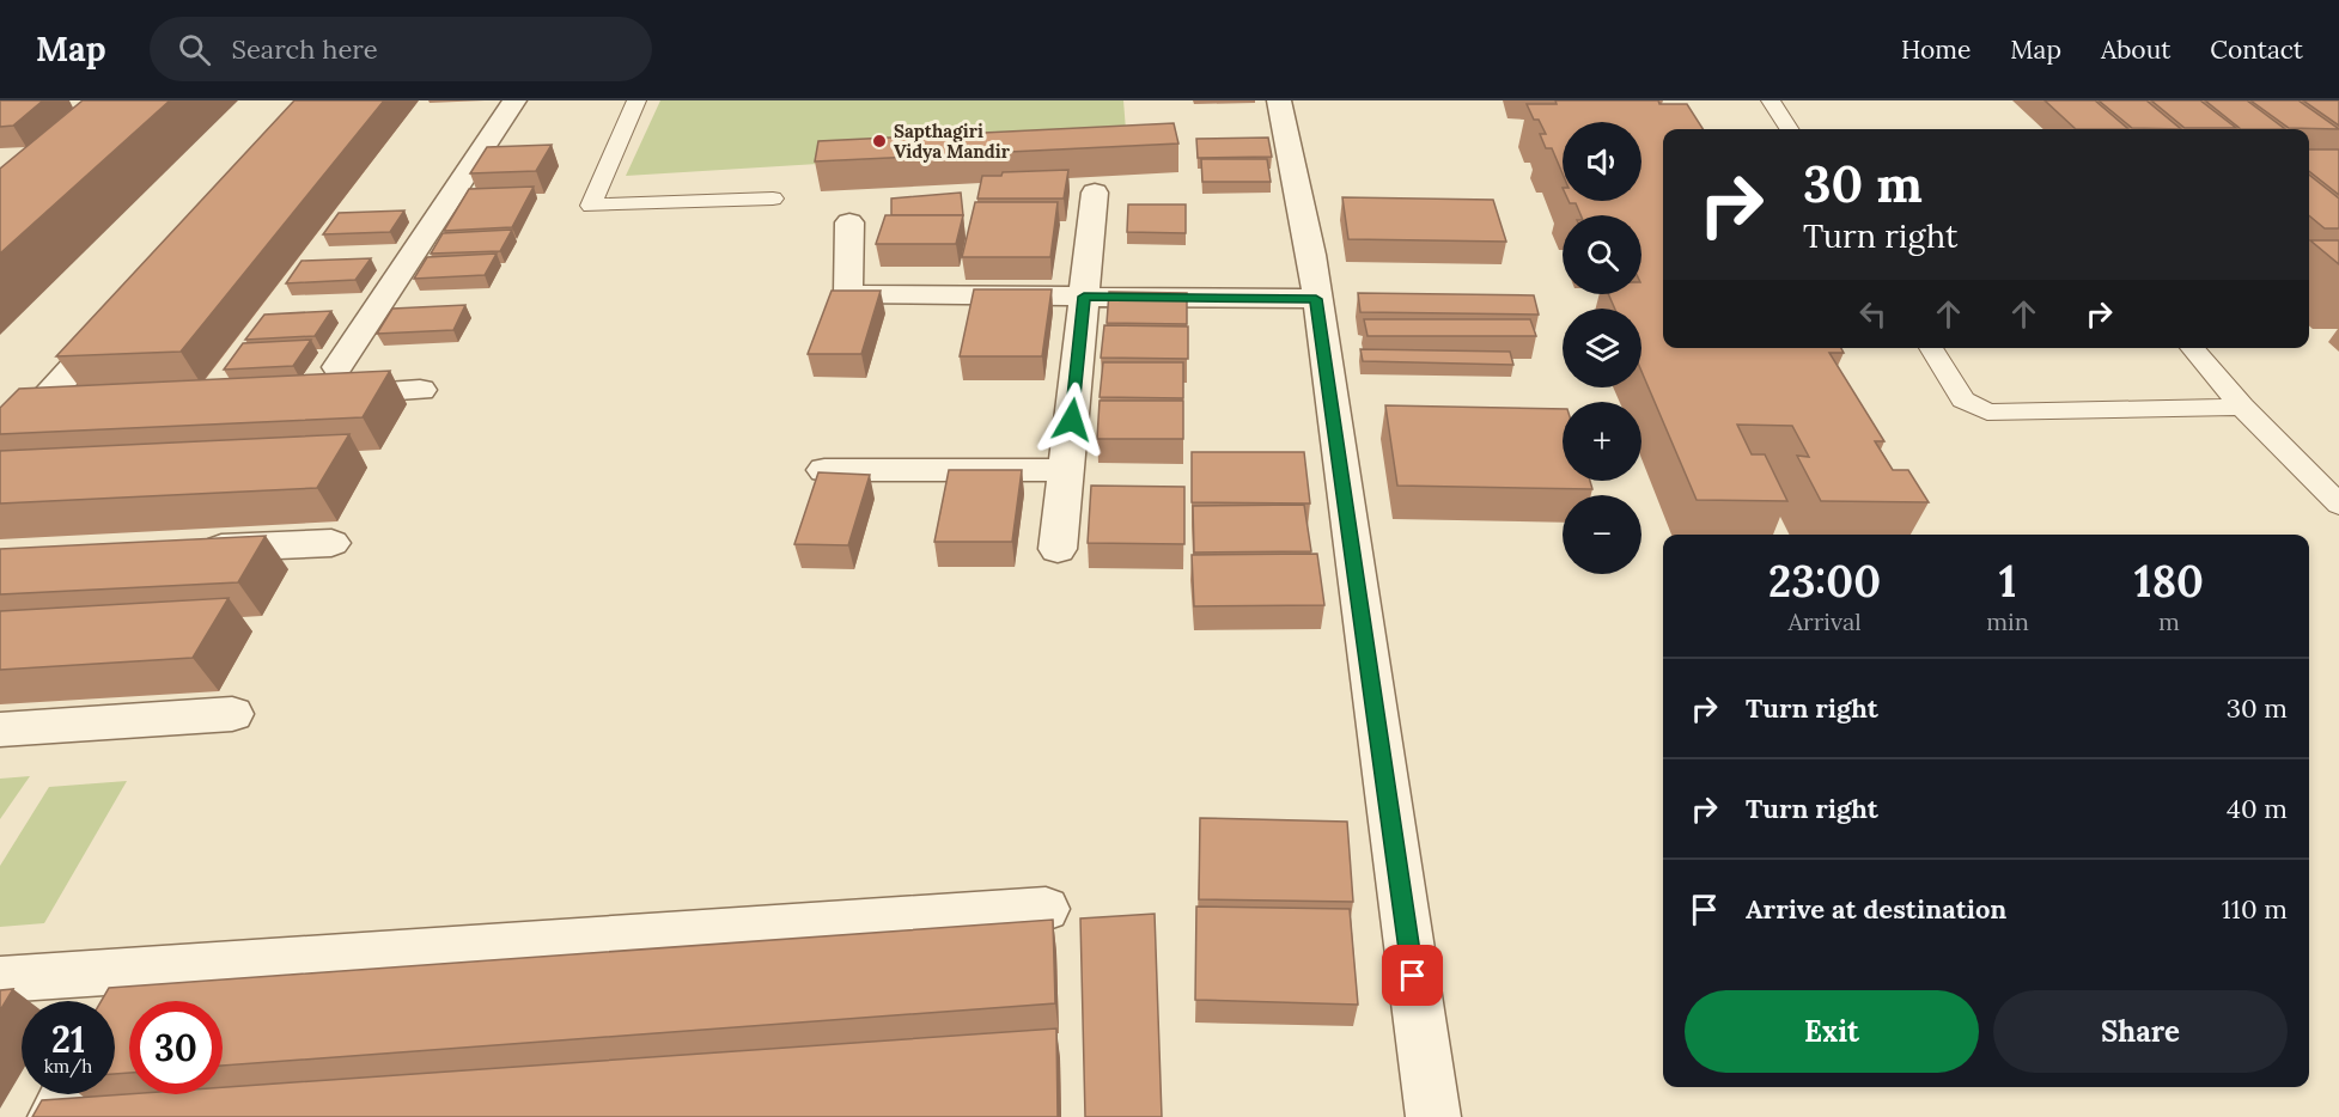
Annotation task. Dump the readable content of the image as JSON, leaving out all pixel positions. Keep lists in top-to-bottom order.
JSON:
{
  "places": ["Sapthagiri Vidya Mandir"],
  "page": {
    "header": "Map",
    "search": "Search here",
    "nav": [
      "Home",
      "Map",
      "About",
      "Contact"
    ],
    "map_buttons": ["+", "−"],
    "turn": ["30 m", "Turn right"],
    "eta": [
      "23:00",
      "Arrival",
      "1",
      "min",
      "180",
      "m"
    ],
    "list": [
      {
        "name": "Turn right",
        "value": "30 m"
      },
      {
        "name": "Turn right",
        "value": "40 m"
      },
      {
        "name": "Arrive at destination",
        "value": "110 m"
      }
    ],
    "buttons": ["Exit", "Share"],
    "speed": "21 km/h",
    "limit": "30"
  }
}
